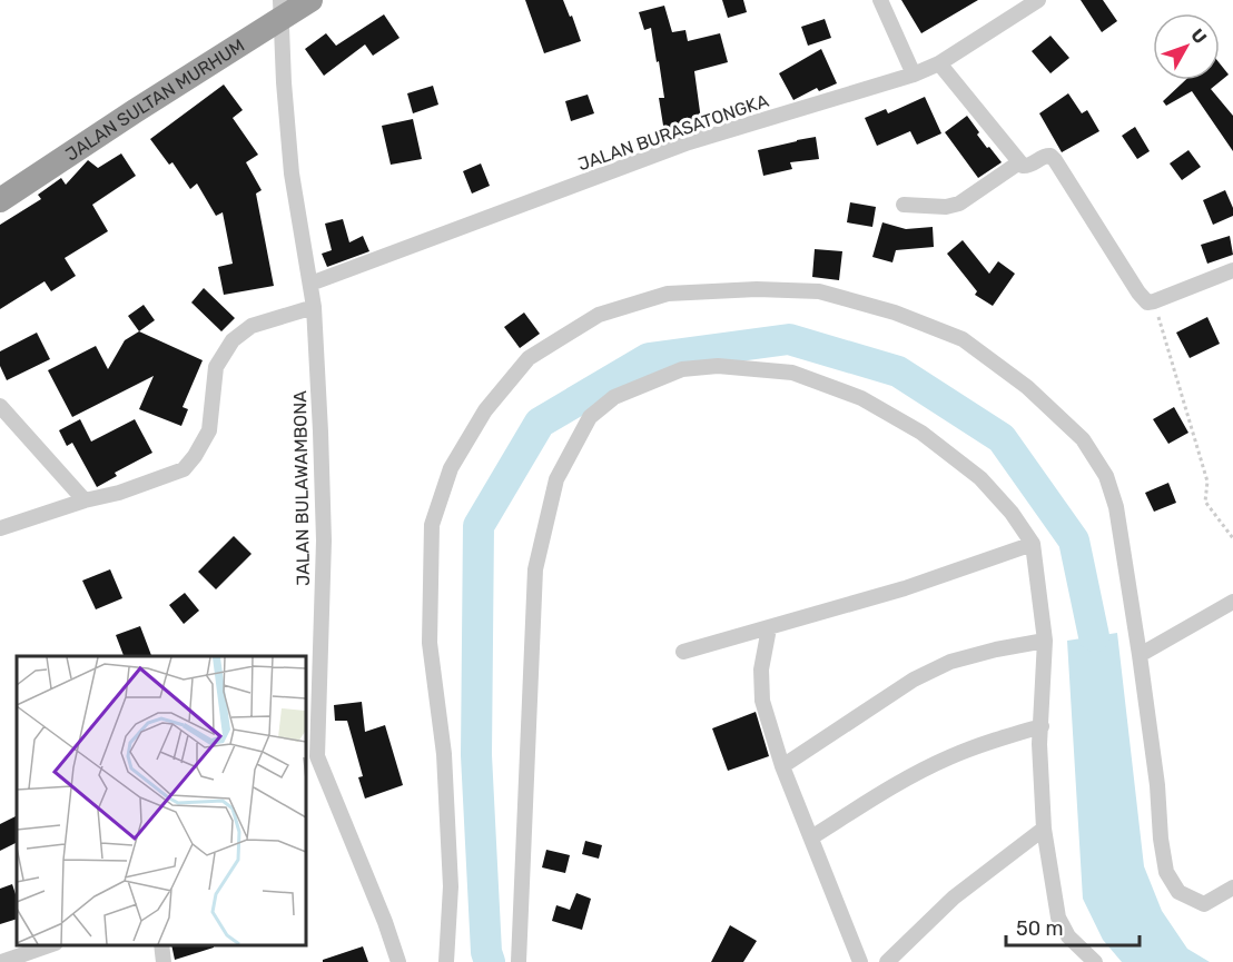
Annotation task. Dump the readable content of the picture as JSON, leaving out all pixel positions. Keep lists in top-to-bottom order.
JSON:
{
  "streets": {
    "highway": ["JALAN SULTAN MURHUM"],
    "street": ["JALAN BURASATONGKA", "JALAN BULAWAMBONA"]
  },
  "crossings": [
    ["JALAN SULTAN MURHUM", "JALAN BULAWAMBONA"],
    ["JALAN BURASATONGKA", "JALAN BULAWAMBONA"]
  ],
  "scale_bar": "50 m",
  "north": "top right"
}
